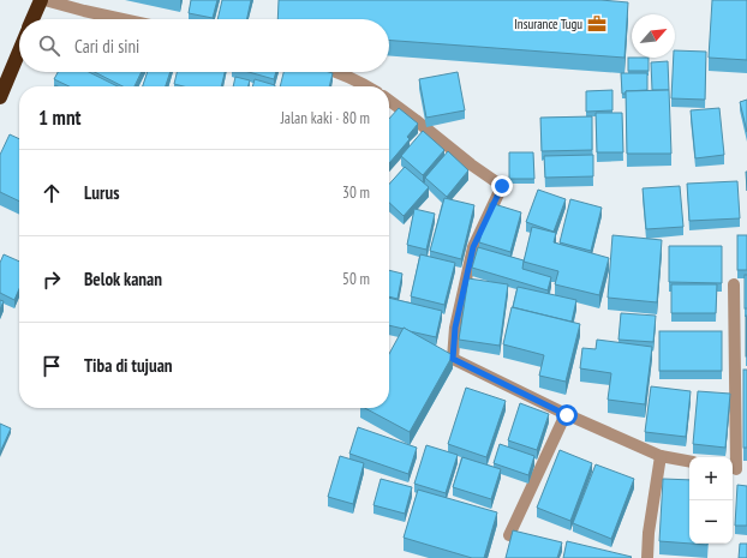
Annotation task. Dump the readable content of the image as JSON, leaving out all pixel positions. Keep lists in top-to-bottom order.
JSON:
{
  "places": {
    "office": ["Insurance Tugu"]
  },
  "north": "top right",
  "page": {
    "search": "Cari di sini",
    "heading": ["1 mnt", "Jalan kaki · 80 m"],
    "list": [
      ["Lurus", "30 m"],
      ["Belok kanan", "50 m"],
      "Tiba di tujuan"
    ],
    "map_buttons": ["+", "−"]
  }
}
